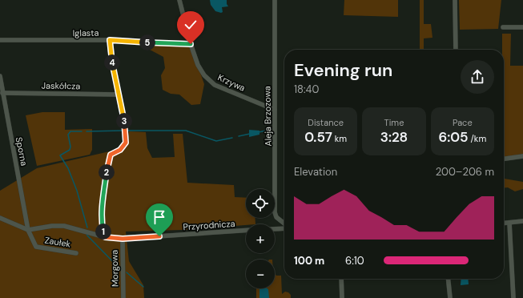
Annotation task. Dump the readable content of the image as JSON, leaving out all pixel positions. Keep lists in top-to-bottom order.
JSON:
{
  "streets": {
    "street": [
      "Iglasta",
      "Krzywa",
      "Jaskółcza",
      "Aleja Brzozowa",
      "Sporna",
      "Przyrodnicza",
      "Zaułek",
      "Morgowa"
    ]
  },
  "crossings": [
    ["Iglasta", "Krzywa"],
    ["Krzywa", "Aleja Brzozowa"],
    ["Jaskółcza", "Sporna"],
    ["Sporna", "Przyrodnicza"],
    ["Sporna", "Zaułek"],
    ["Przyrodnicza", "Zaułek"],
    ["Przyrodnicza", "Morgowa"]
  ],
  "page": {
    "pins": [
      "5",
      "4",
      "3",
      "2",
      "1"
    ],
    "heading": ["Evening run", "18:40"],
    "stats": [
      ["Distance", "0.57 km"],
      ["Time", "3:28"],
      ["Pace", "6:05 /km"]
    ],
    "chart": ["Elevation", "200–206 m"],
    "map_buttons": ["+", "−"],
    "list": [
      {
        "name": "100 m",
        "note": "6:10"
      }
    ]
  }
}
